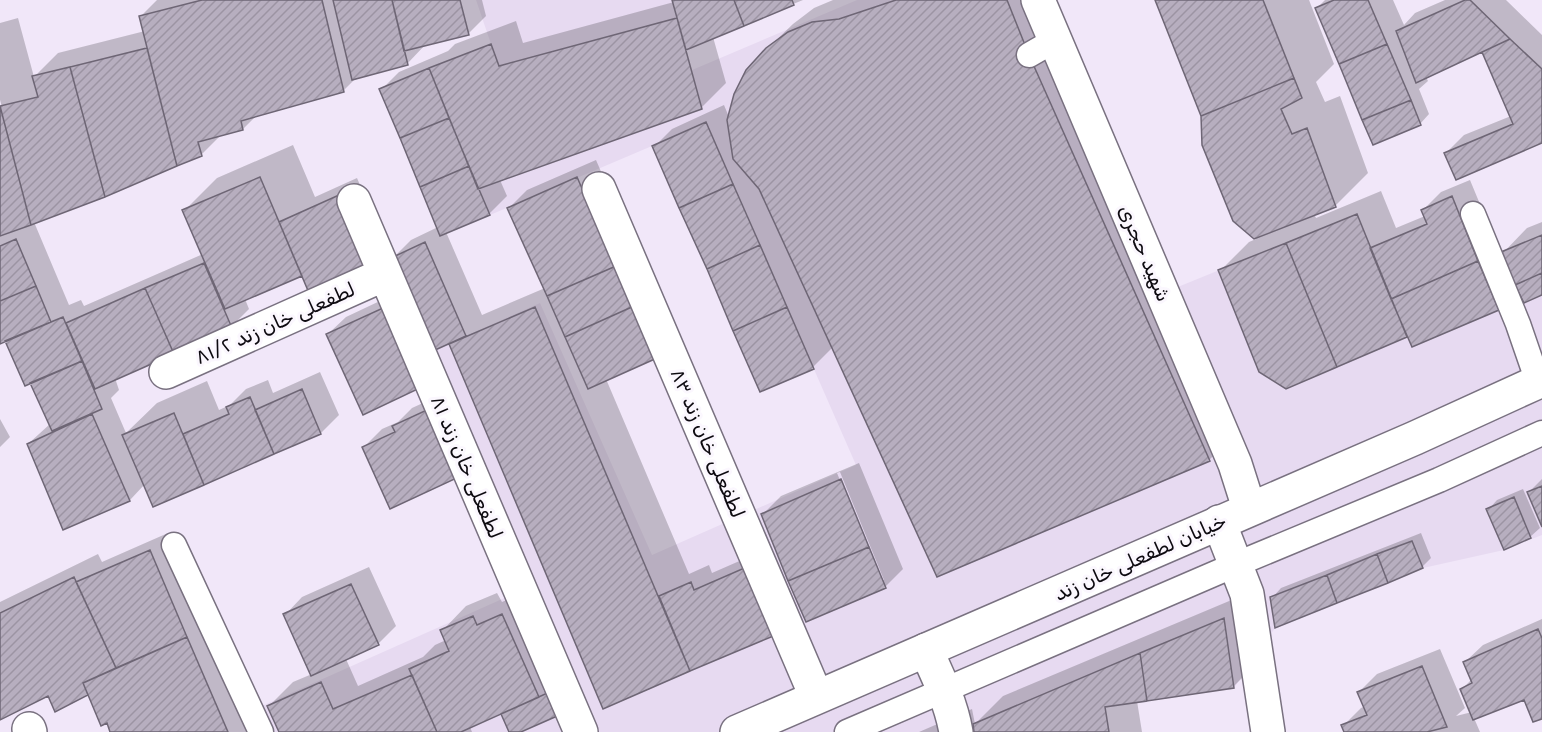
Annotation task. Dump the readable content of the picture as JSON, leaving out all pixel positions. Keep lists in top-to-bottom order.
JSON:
{
  "streets": {
    "street": [
      "شهید حجری",
      "لطفعلی خان زند ۸۱/۲",
      "لطفعلی خان زند ۸۳",
      "لطفعلی خان زند ۸۱",
      "خیابان لطفعلی خان زند"
    ]
  },
  "crossings": [
    ["شهید حجری", "خیابان لطفعلی خان زند"],
    ["لطفعلی خان زند ۸۱/۲", "لطفعلی خان زند ۸۱"],
    ["لطفعلی خان زند ۸۳", "خیابان لطفعلی خان زند"]
  ]
}
